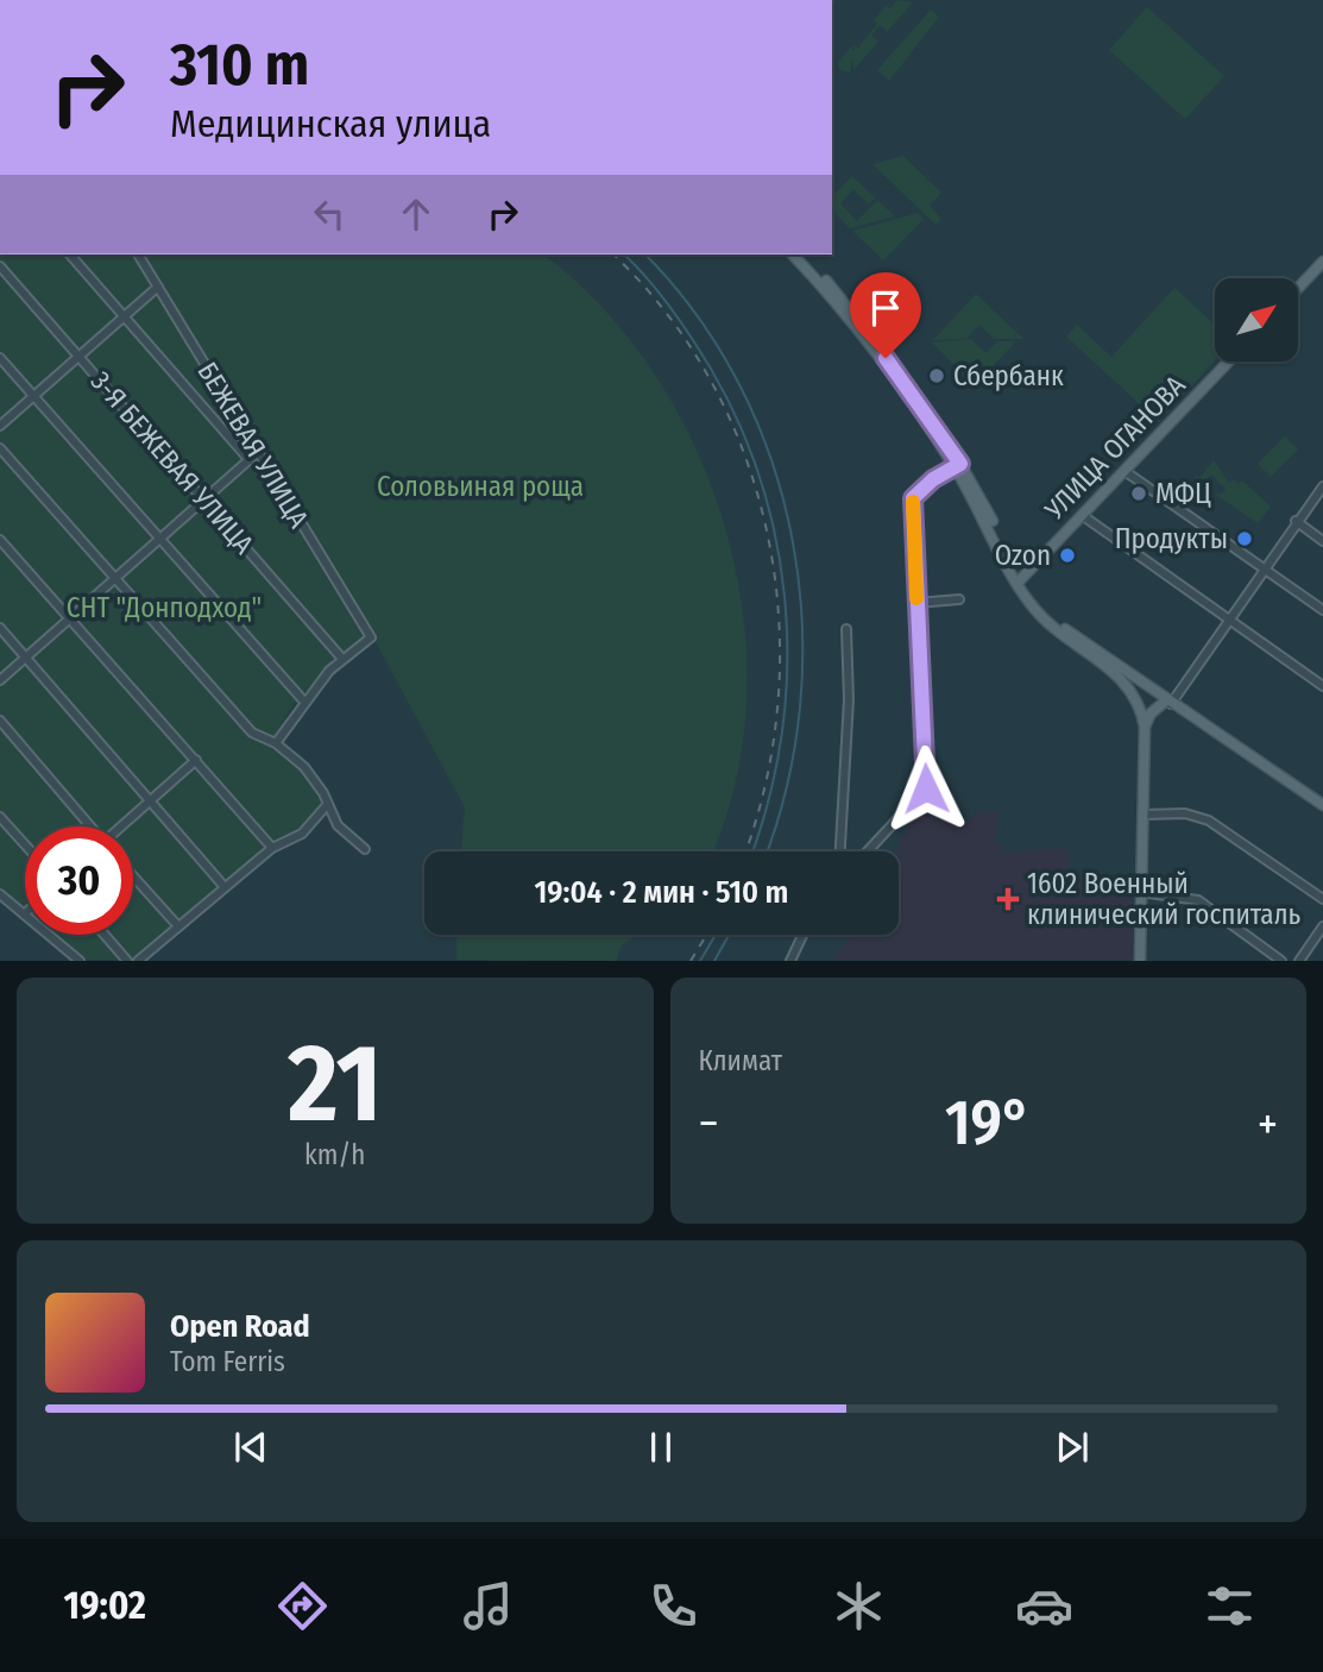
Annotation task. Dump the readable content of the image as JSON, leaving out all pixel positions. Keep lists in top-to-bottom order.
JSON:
{
  "streets": {
    "main road": ["УЛИЦА ОГАНОВА"],
    "street": ["БЕЖЕВАЯ УЛИЦА", "3-Я БЕЖЕВАЯ УЛИЦА"]
  },
  "crossings": [
    ["БЕЖЕВАЯ УЛИЦА", "3-Я БЕЖЕВАЯ УЛИЦА"]
  ],
  "parks": ["Соловьиная роща", "СНТ \"Донподход\""],
  "places": {
    "other": [
      "Сбербанк",
      "МФЦ",
      "Продукты",
      "Ozon"
    ],
    "health": ["1602 Военный клинический госпиталь"]
  },
  "north": "top right",
  "page": {
    "turn": ["310 m", "Медицинская улица"],
    "limit": "30",
    "trip": "19:04 · 2 мин · 510 m",
    "tile": [
      ["21", "km/h"],
      "Климат"
    ],
    "heat": ["−", "19°", "+"],
    "song": ["Open Road", "Tom Ferris"],
    "tabs": "19:02"
  }
}
